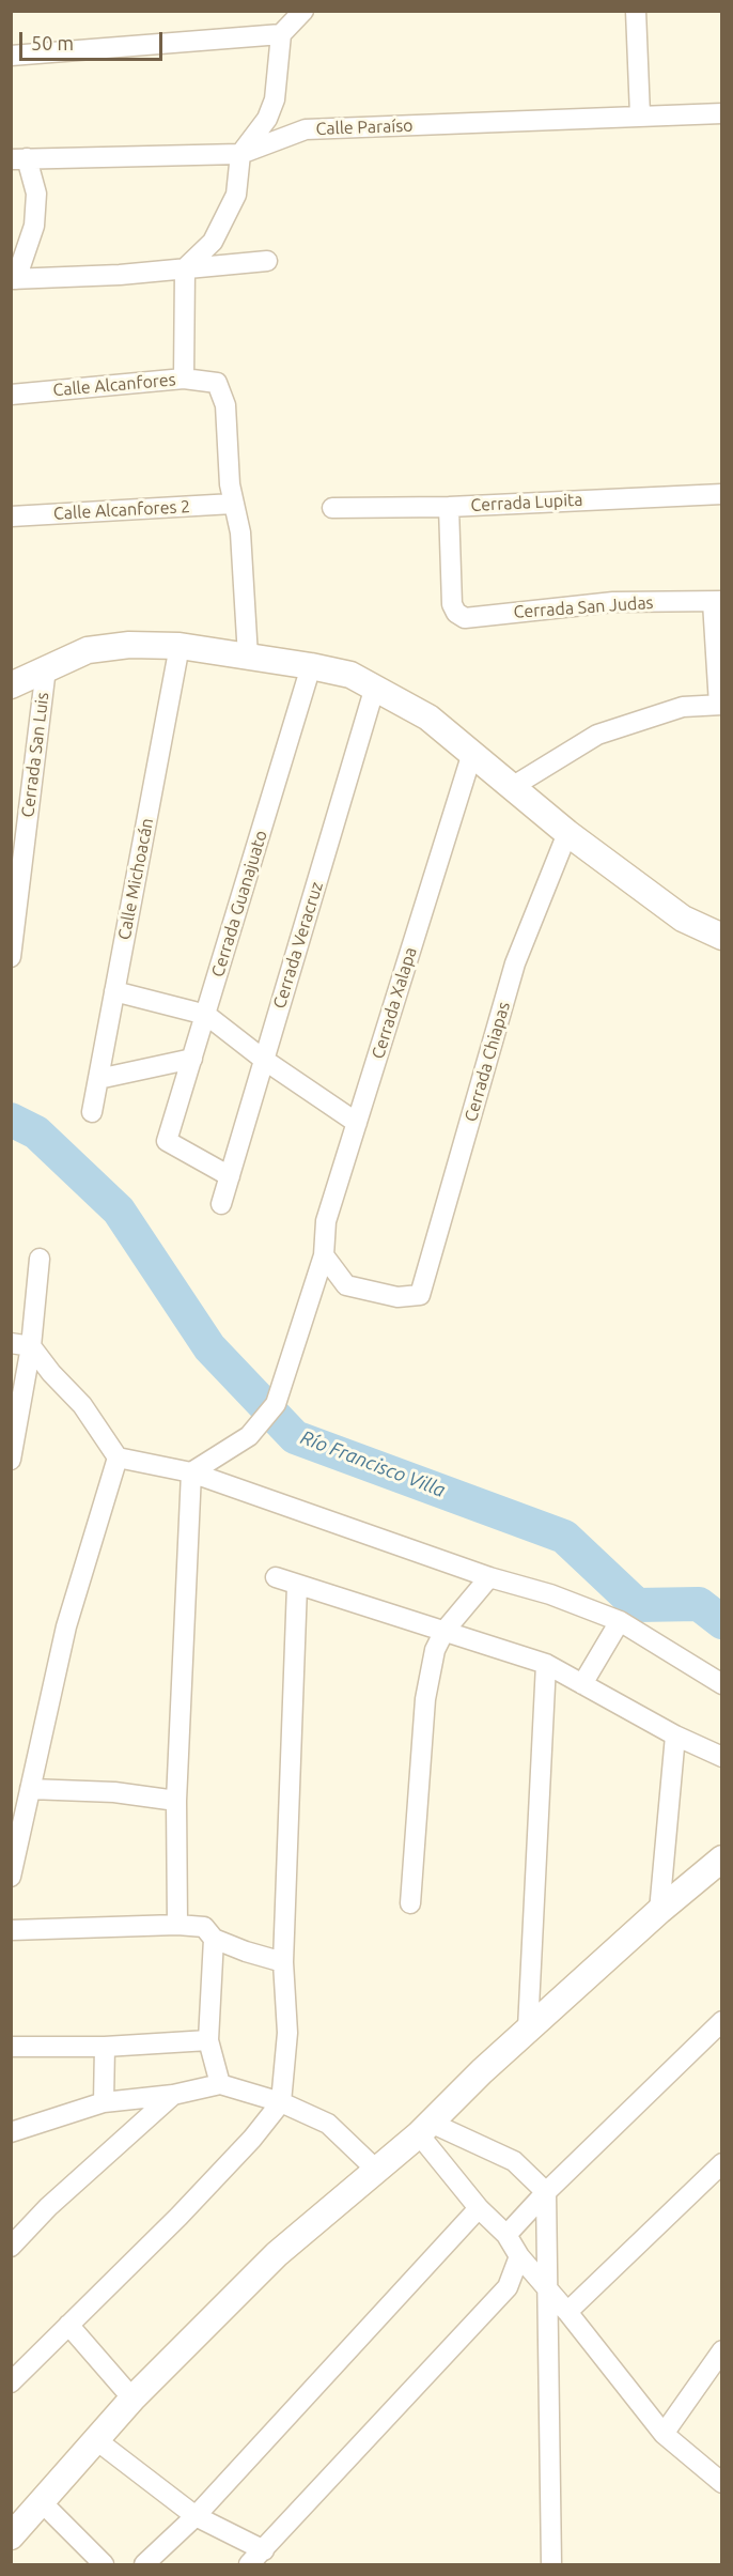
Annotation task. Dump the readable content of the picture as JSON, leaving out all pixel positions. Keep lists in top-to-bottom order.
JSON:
{
  "streets": {
    "street": [
      "Calle Paraíso",
      "Calle Alcanfores",
      "Cerrada Lupita",
      "Calle Alcanfores 2",
      "Cerrada San Judas",
      "Cerrada San Luis",
      "Calle Michoacán",
      "Cerrada Guanajuato",
      "Cerrada Veracruz",
      "Cerrada Xalapa",
      "Cerrada Chiapas"
    ]
  },
  "crossings": [
    ["Calle Alcanfores", "Calle Alcanfores 2"],
    ["Cerrada Lupita", "Cerrada San Judas"],
    ["Cerrada Guanajuato", "Cerrada Veracruz"],
    ["Cerrada Xalapa", "Cerrada Chiapas"]
  ],
  "water": ["Río Francisco Villa"],
  "scale_bar": "50 m"
}
